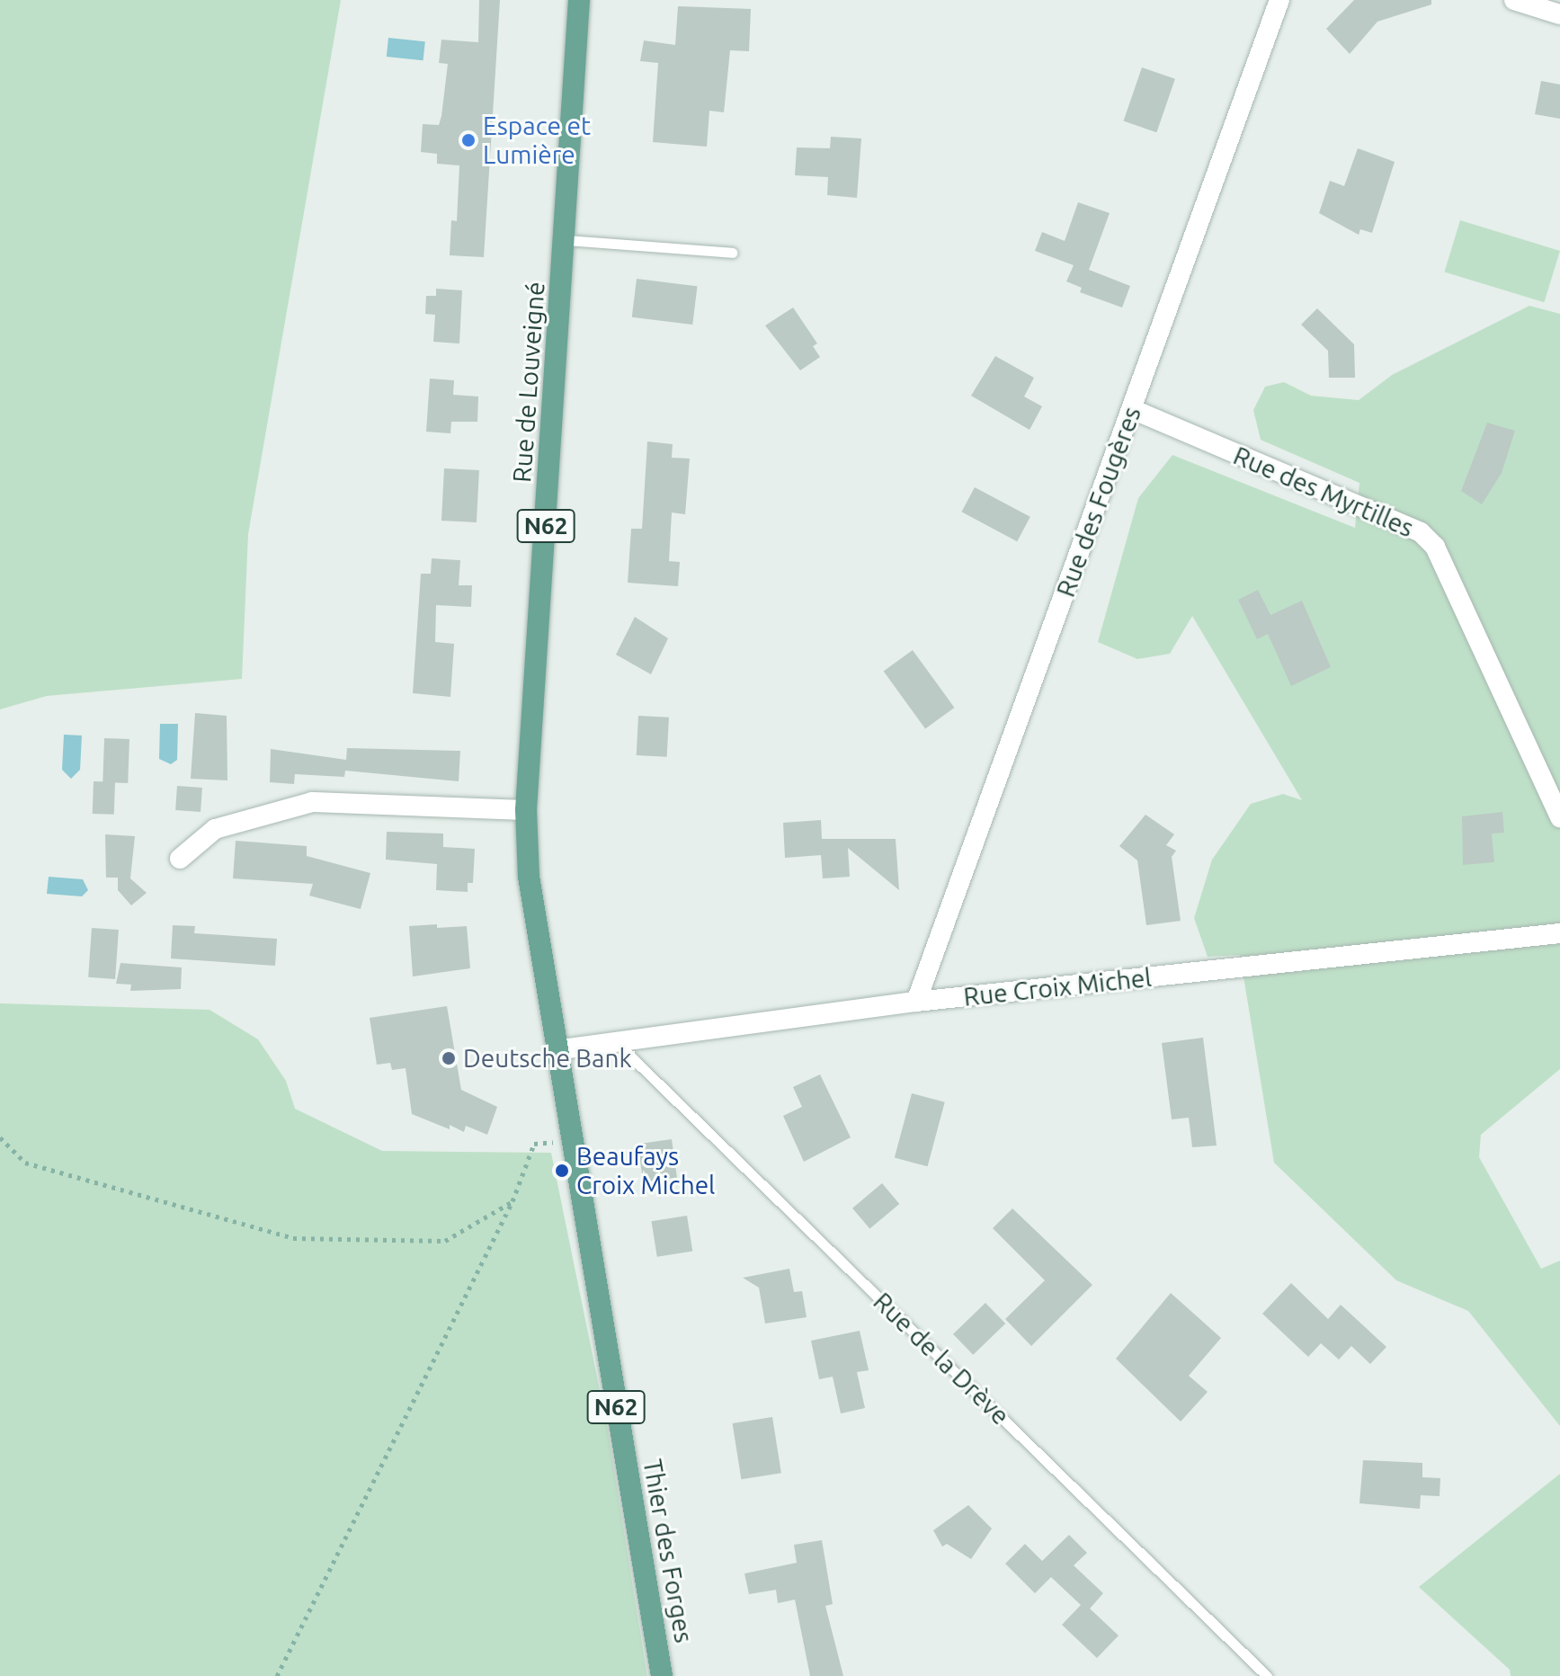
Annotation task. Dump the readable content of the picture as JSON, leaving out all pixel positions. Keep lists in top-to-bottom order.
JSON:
{
  "streets": {
    "main road": ["Rue de Louveigné", "N62", "Thier des Forges"],
    "street": ["Rue des Myrtilles", "Rue des Fougères", "Rue Croix Michel"],
    "lane": ["Rue de la Drève"]
  },
  "crossings": [
    ["Rue de Louveigné", "N62"],
    ["Rue de Louveigné", "Rue Croix Michel"],
    ["Rue des Myrtilles", "Rue des Fougères"],
    ["Rue des Fougères", "Rue Croix Michel"],
    ["N62", "Rue Croix Michel"],
    ["N62", "Thier des Forges"],
    ["Rue Croix Michel", "Rue de la Drève"]
  ],
  "places": ["Espace et Lumière", "Deutsche Bank", "Beaufays Croix Michel"]
}
